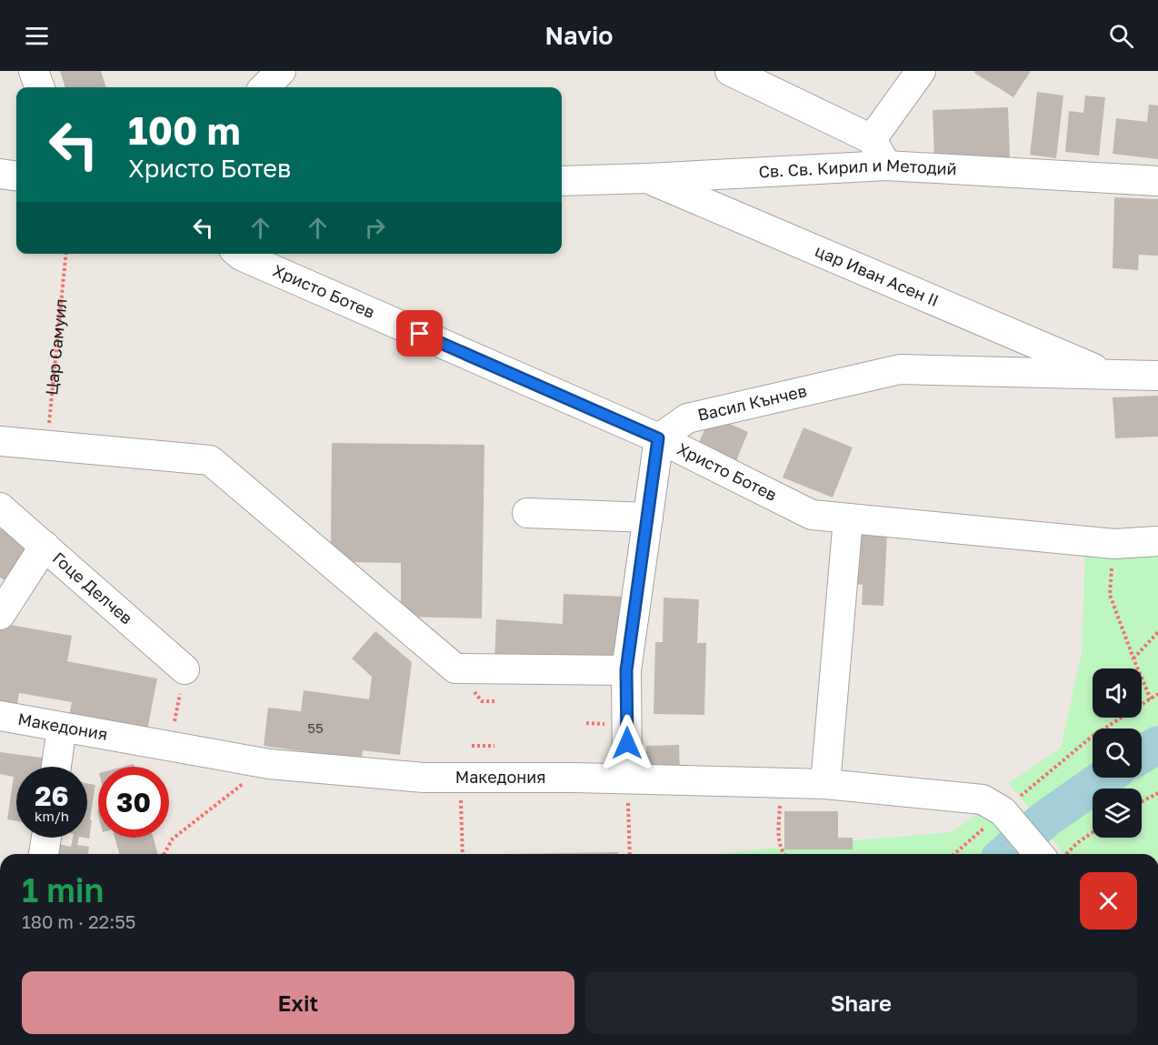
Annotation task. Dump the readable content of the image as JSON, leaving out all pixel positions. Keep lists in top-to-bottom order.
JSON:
{
  "streets": {
    "street": [
      "Св. Св. Кирил и Методий",
      "цар Иван Асен II",
      "Христо Ботев",
      "Васил Кънчев",
      "Гоце Делчев",
      "Македония"
    ],
    "path": ["Цар Самуил"]
  },
  "crossings": [
    ["Св. Св. Кирил и Методий", "цар Иван Асен II"],
    ["цар Иван Асен II", "Васил Кънчев"],
    ["Христо Ботев", "Васил Кънчев"]
  ],
  "house_numbers": ["55"],
  "page": {
    "header": "Navio",
    "turn": ["100 m", "Христо Ботев"],
    "speed": "26 km/h",
    "limit": "30",
    "heading": ["1 min", "180 m · 22:55"],
    "buttons": ["Exit", "Share"]
  }
}
